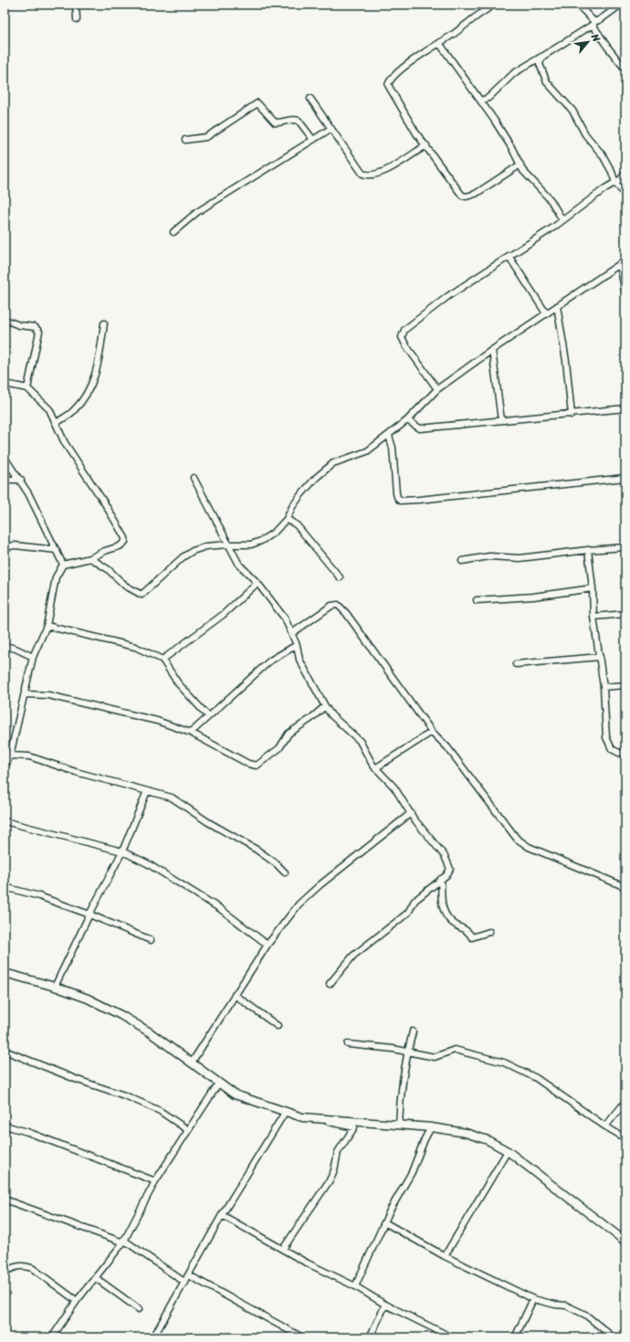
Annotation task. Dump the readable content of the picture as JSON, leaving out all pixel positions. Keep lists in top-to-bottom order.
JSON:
{
  "north": "top right"
}
